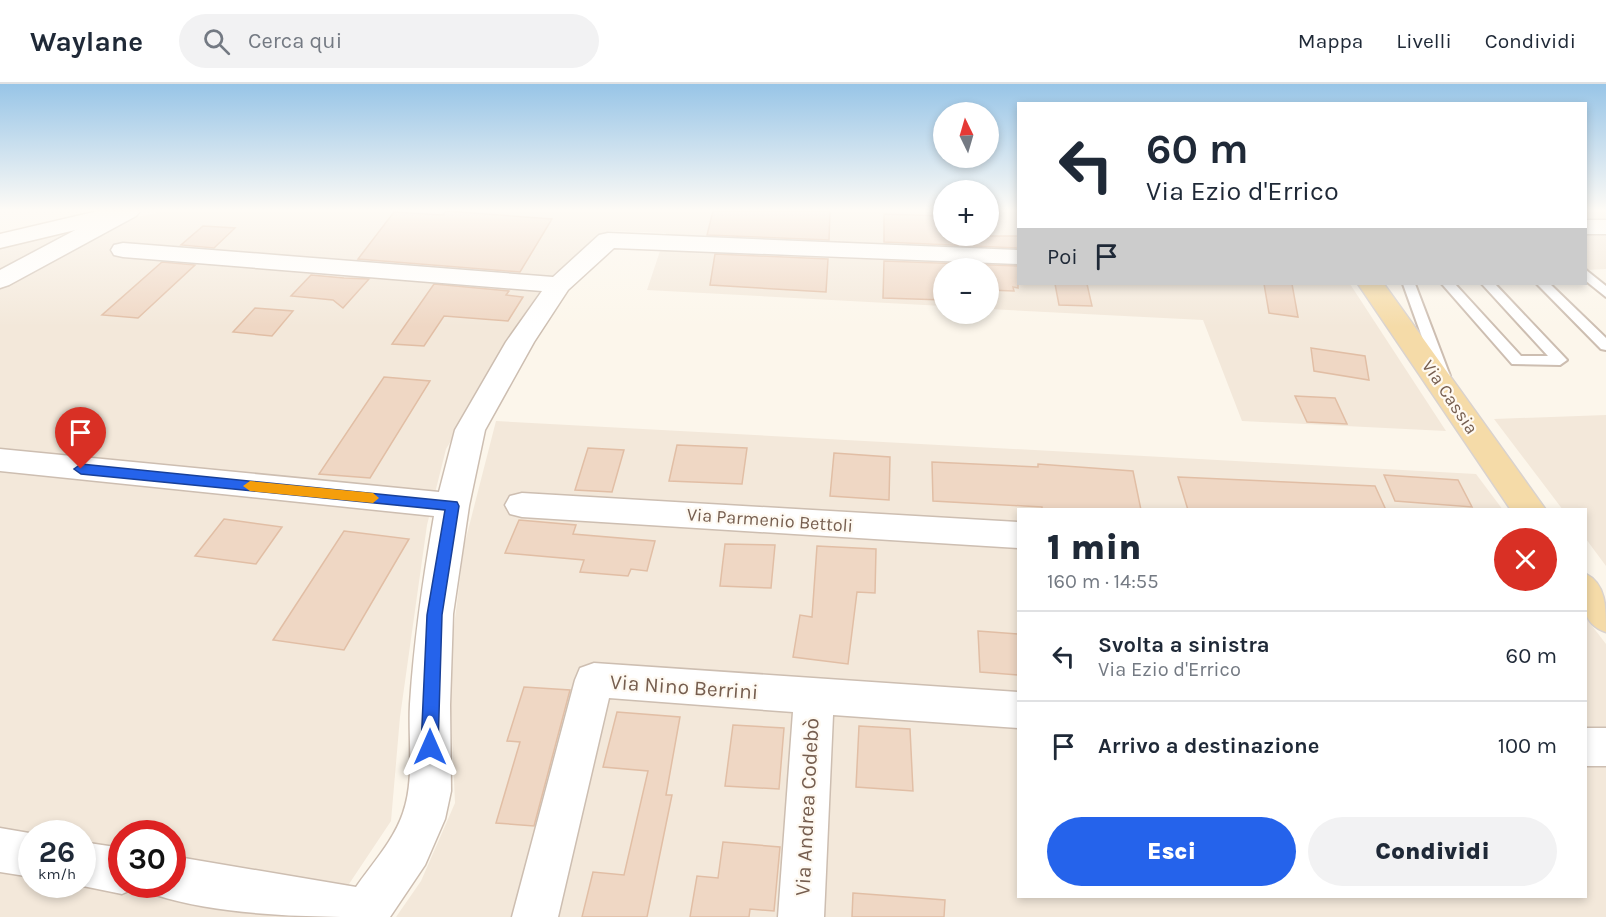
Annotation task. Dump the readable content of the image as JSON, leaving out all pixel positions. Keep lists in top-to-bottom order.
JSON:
{
  "streets": {
    "main road": ["Via Cassia"],
    "street": ["Via Parmenio Bettoli", "Via Nino Berrini", "Via Andrea Codebò"]
  },
  "crossings": [
    ["Via Nino Berrini", "Via Andrea Codebò"]
  ],
  "north": "top",
  "page": {
    "header": "Waylane",
    "search": "Cerca qui",
    "nav": ["Mappa", "Livelli", "Condividi"],
    "map_buttons": ["+", "−"],
    "turn": ["60 m", "Via Ezio d'Errico"],
    "then": "Poi",
    "heading": ["1 min", "160 m · 14:55"],
    "list": [
      {
        "name": "Svolta a sinistra",
        "note": "Via Ezio d'Errico",
        "value": "60 m"
      },
      {
        "name": "Arrivo a destinazione",
        "value": "100 m"
      }
    ],
    "buttons": ["Esci", "Condividi"],
    "speed": "26 km/h",
    "limit": "30"
  }
}
